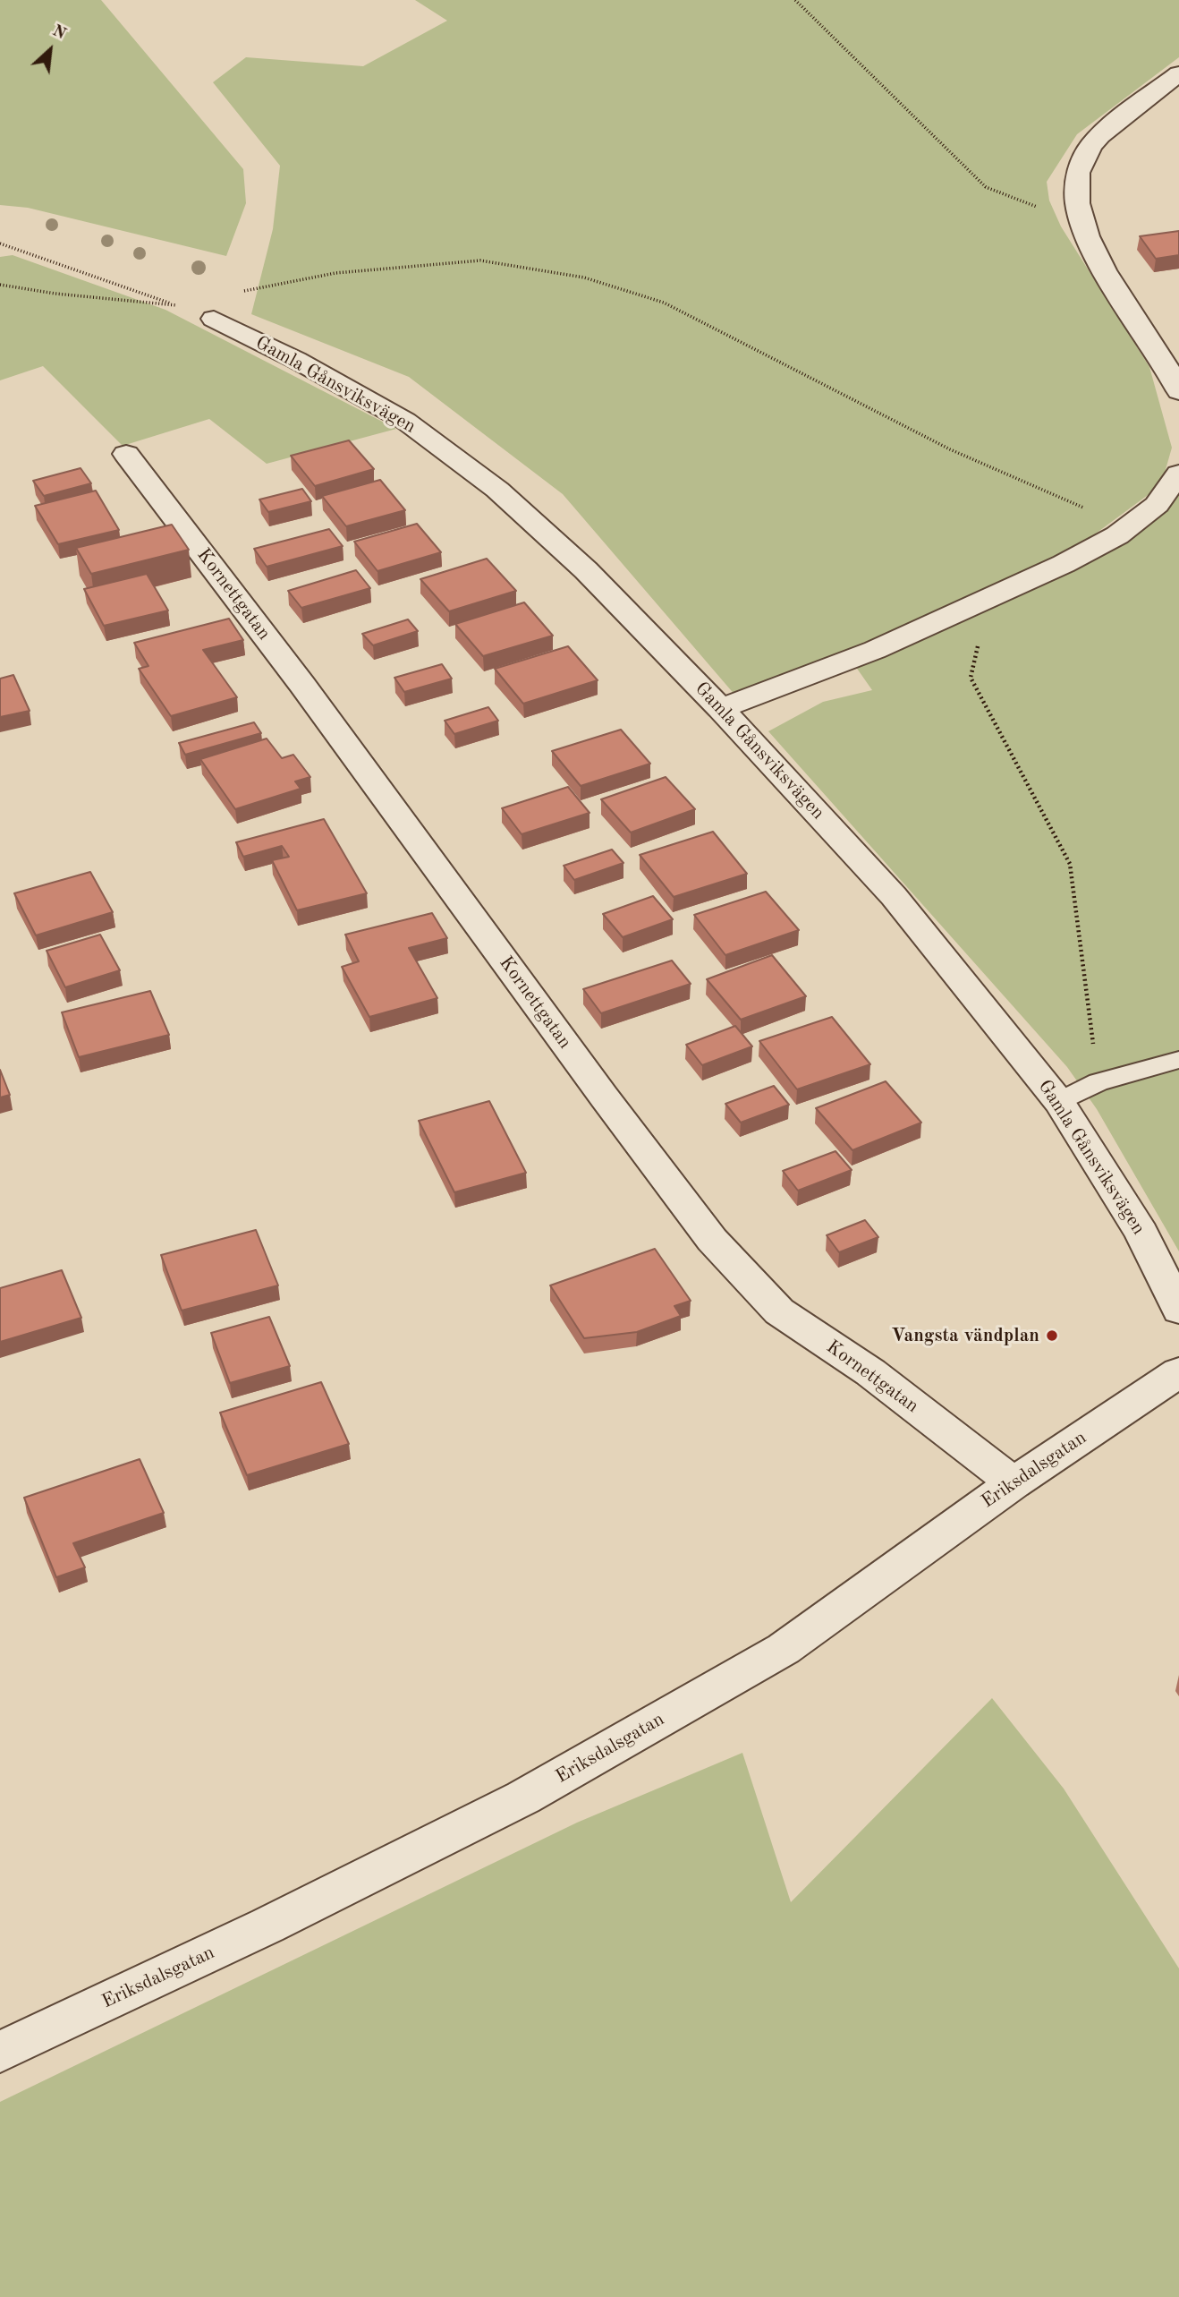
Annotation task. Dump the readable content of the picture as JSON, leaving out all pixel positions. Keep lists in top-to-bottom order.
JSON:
{
  "streets": {
    "street": ["Gamla Gånsviksvägen", "Kornettgatan", "Eriksdalsgatan"]
  },
  "crossings": [
    ["Kornettgatan", "Eriksdalsgatan"]
  ],
  "places": ["Vangsta vändplan"],
  "north": "top right"
}
